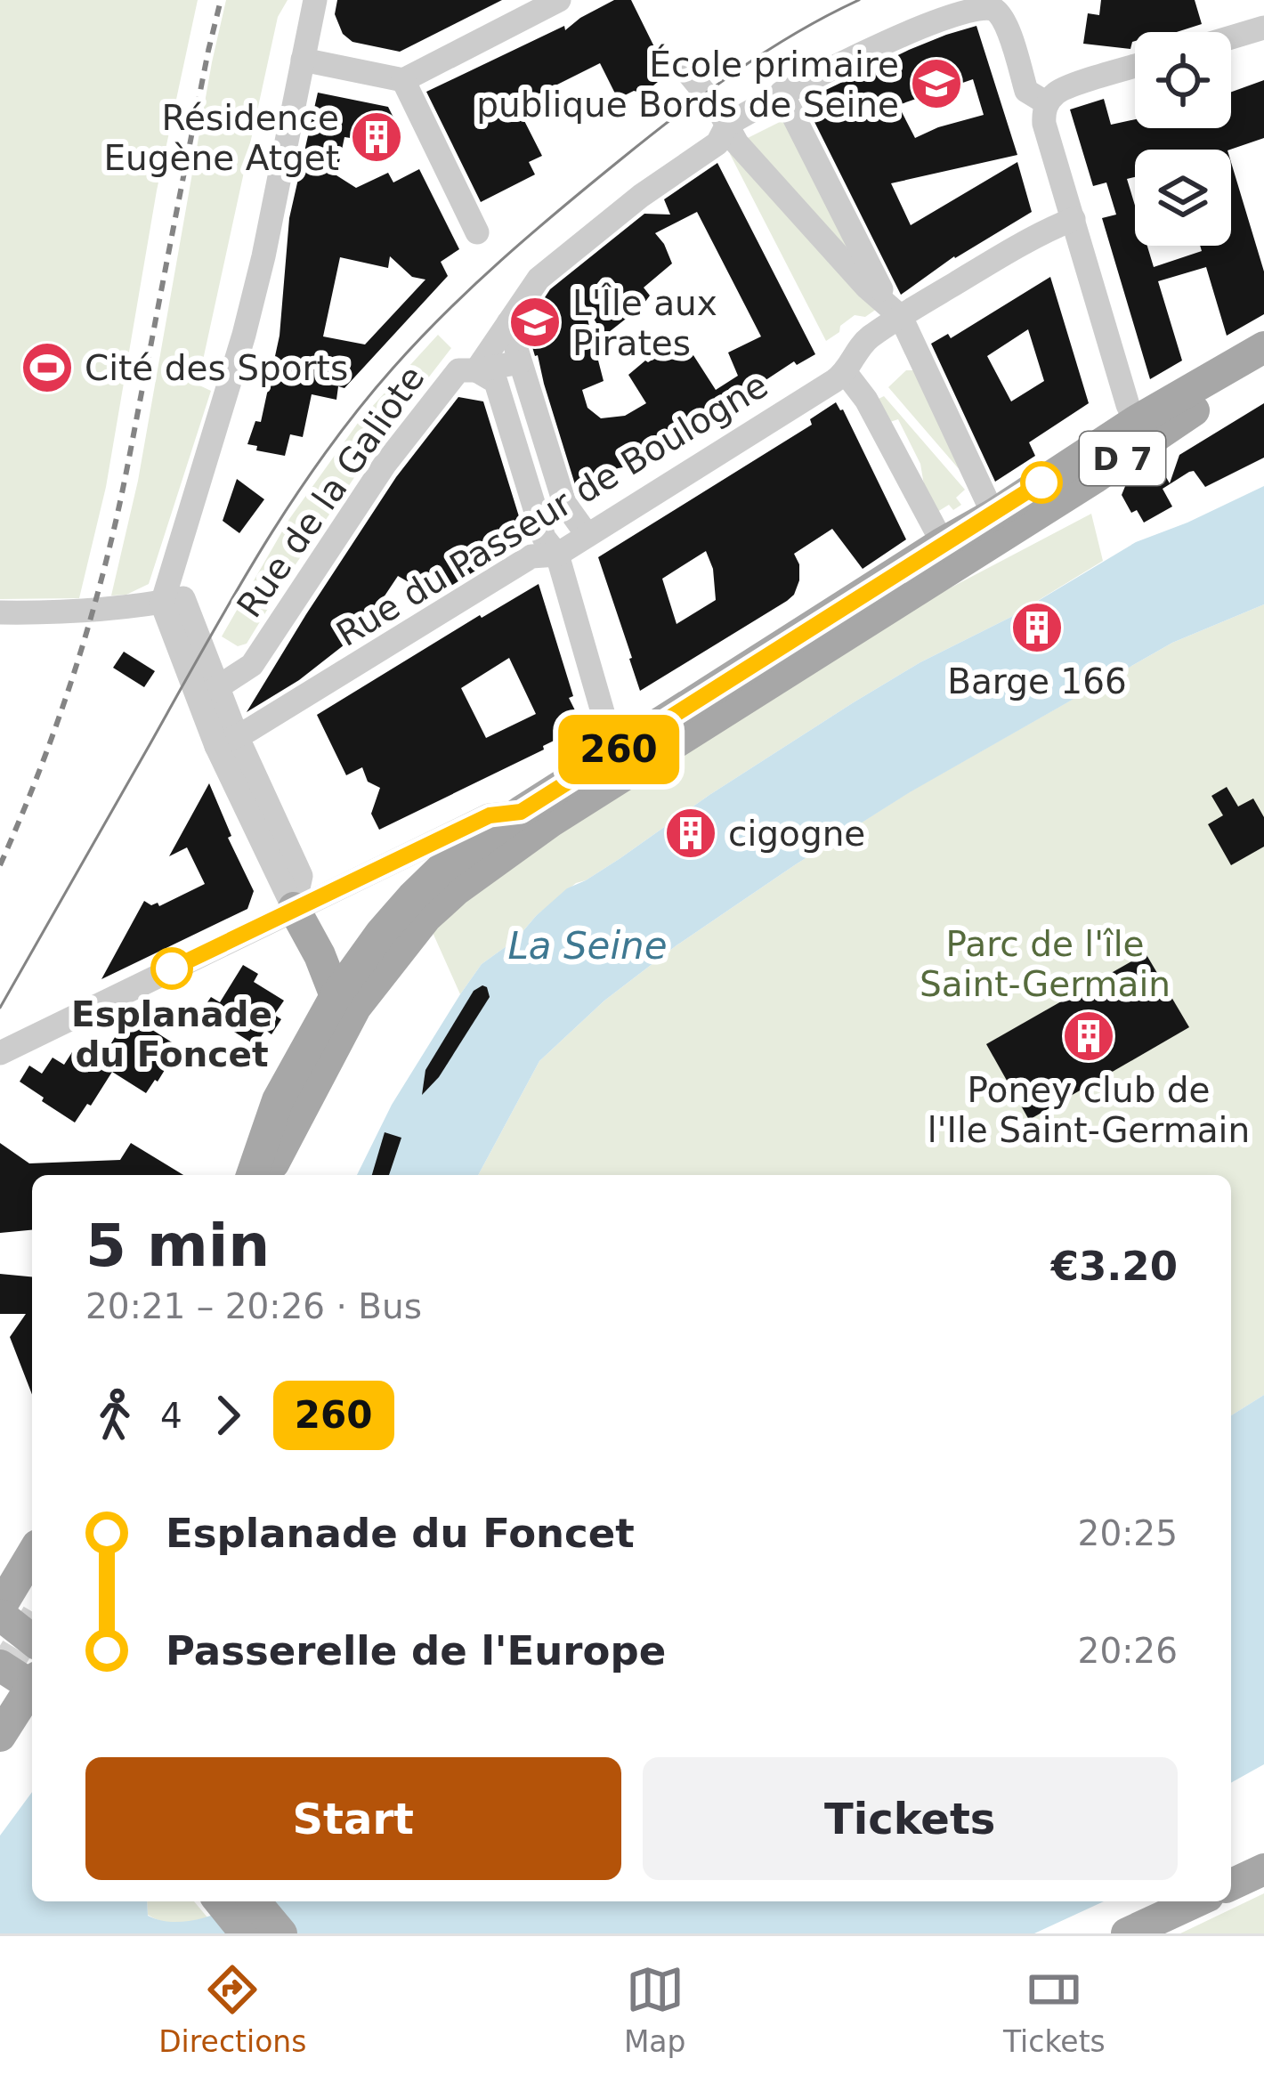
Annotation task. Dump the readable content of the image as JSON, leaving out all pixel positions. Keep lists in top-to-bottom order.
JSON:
{
  "streets": {
    "main road": ["D 7"],
    "street": ["Rue de la Galiote", "Rue du Passeur de Boulogne"]
  },
  "water": ["La Seine"],
  "parks": ["Parc de l'île Saint-Germain"],
  "places": {
    "school or university": ["École primaire publique Bords de Seine", "L'Île aux Pirates"],
    "building": [
      "Résidence Eugène Atget",
      "Barge 166",
      "cigogne",
      "Poney club de l'Ile Saint-Germain"
    ],
    "sports": ["Cité des Sports"],
    "other": ["Esplanade du Foncet"]
  },
  "lines": ["bus line 260"],
  "page": {
    "on_map": "260",
    "heading": ["5 min", "20:21 – 20:26 · Bus", "€3.20"],
    "legs": ["4", "260"],
    "list": [
      {
        "name": "Esplanade du Foncet",
        "value": "20:25"
      },
      {
        "name": "Passerelle de l'Europe",
        "value": "20:26"
      }
    ],
    "buttons": ["Start", "Tickets"],
    "tabs": ["Directions", "Map", "Tickets"]
  }
}
